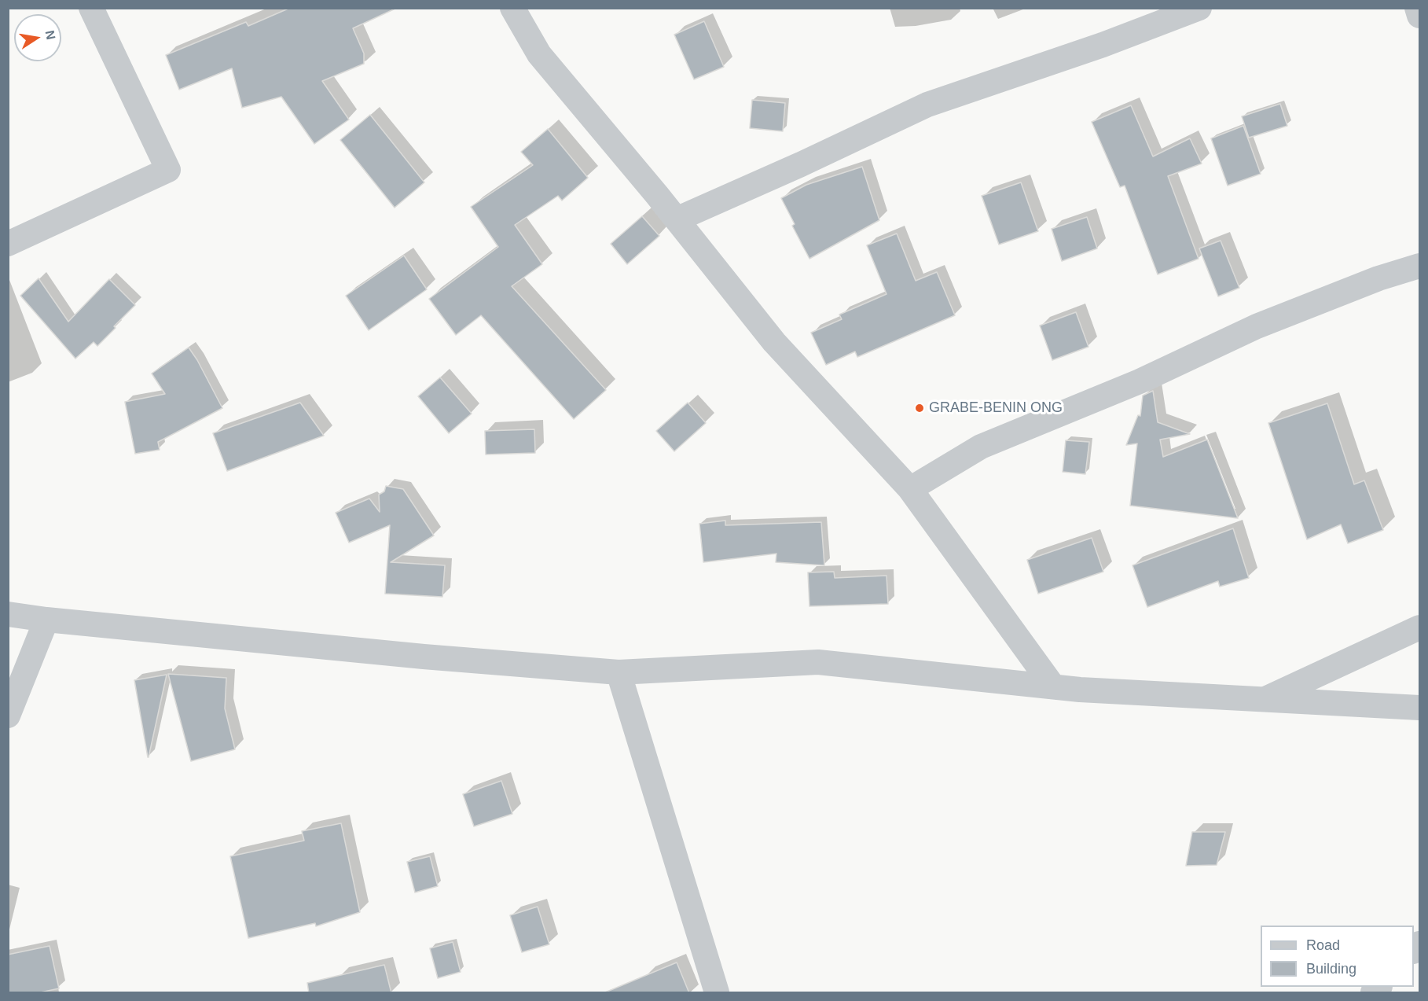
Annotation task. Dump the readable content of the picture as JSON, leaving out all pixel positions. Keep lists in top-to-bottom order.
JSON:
{
  "places": ["GRABE-BENIN ONG"],
  "legend": ["Road", "Building"],
  "north": "right"
}
